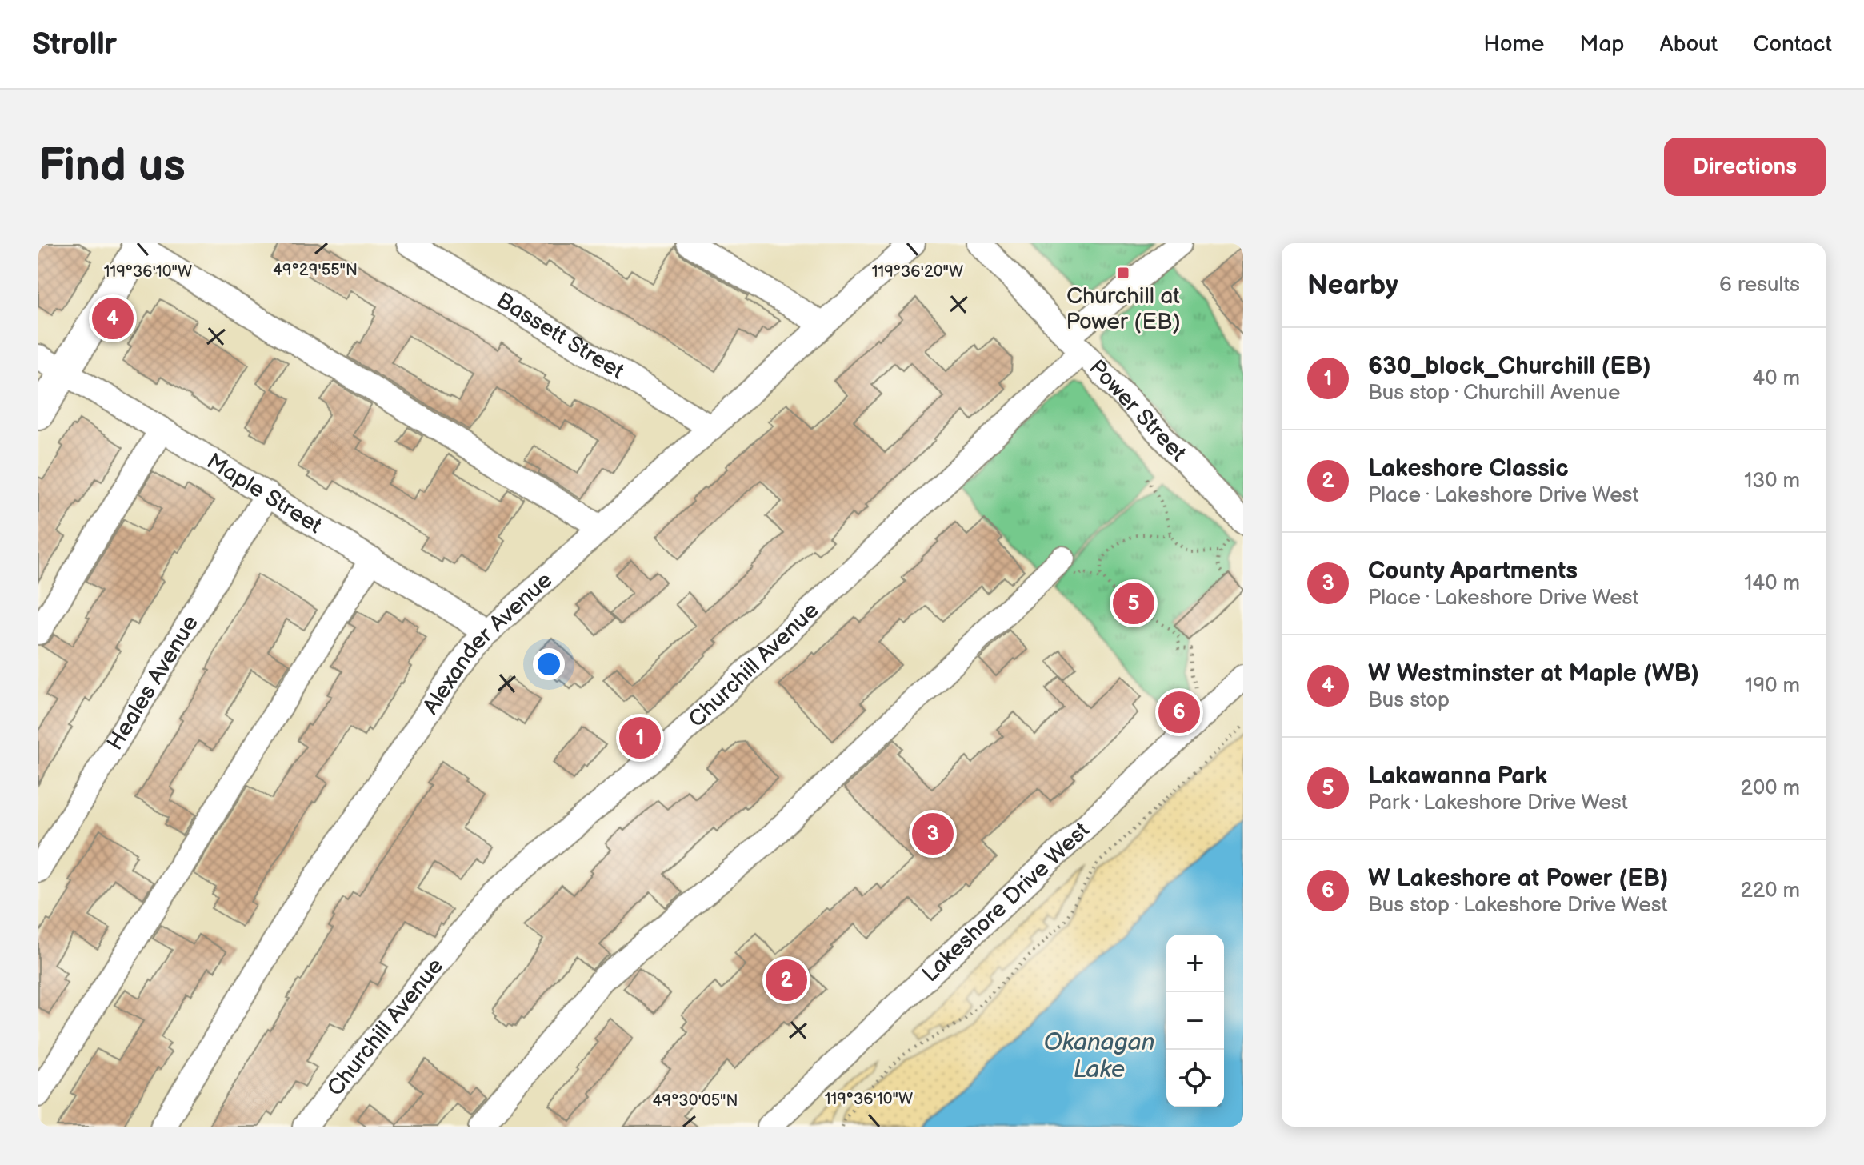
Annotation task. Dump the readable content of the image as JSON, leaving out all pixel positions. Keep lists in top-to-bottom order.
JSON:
{
  "streets": {
    "street": [
      "Bassett Street",
      "Power Street",
      "Maple Street",
      "Alexander Avenue",
      "Churchill Avenue",
      "Heales Avenue",
      "Lakeshore Drive West"
    ]
  },
  "crossings": [
    ["Bassett Street", "Alexander Avenue"],
    ["Power Street", "Churchill Avenue"],
    ["Maple Street", "Alexander Avenue"],
    ["Maple Street", "Heales Avenue"]
  ],
  "water": ["Okanagan Lake"],
  "places": {
    "transit": ["Churchill at Power (EB)"]
  },
  "page": {
    "header": "Strollr",
    "nav": [
      "Home",
      "Map",
      "About",
      "Contact"
    ],
    "buttons": "Directions",
    "title": "Find us",
    "heading": ["Nearby", "6 results"],
    "pins": [
      "4",
      "5",
      "6",
      "1",
      "3",
      "2"
    ],
    "list": [
      {
        "mark": "1",
        "name": "630_block_Churchill (EB)",
        "note": "Bus stop · Churchill Avenue",
        "value": "40 m"
      },
      {
        "mark": "2",
        "name": "Lakeshore Classic",
        "note": "Place · Lakeshore Drive West",
        "value": "130 m"
      },
      {
        "mark": "3",
        "name": "County Apartments",
        "note": "Place · Lakeshore Drive West",
        "value": "140 m"
      },
      {
        "mark": "4",
        "name": "W Westminster at Maple (WB)",
        "note": "Bus stop",
        "value": "190 m"
      },
      {
        "mark": "5",
        "name": "Lakawanna Park",
        "note": "Park · Lakeshore Drive West",
        "value": "200 m"
      },
      {
        "mark": "6",
        "name": "W Lakeshore at Power (EB)",
        "note": "Bus stop · Lakeshore Drive West",
        "value": "220 m"
      }
    ],
    "map_buttons": ["+", "−"]
  },
  "coordinates": [
    "49°29'55\"N",
    "119°36'10\"W",
    "119°36'20\"W",
    "49°30'05\"N"
  ]
}
